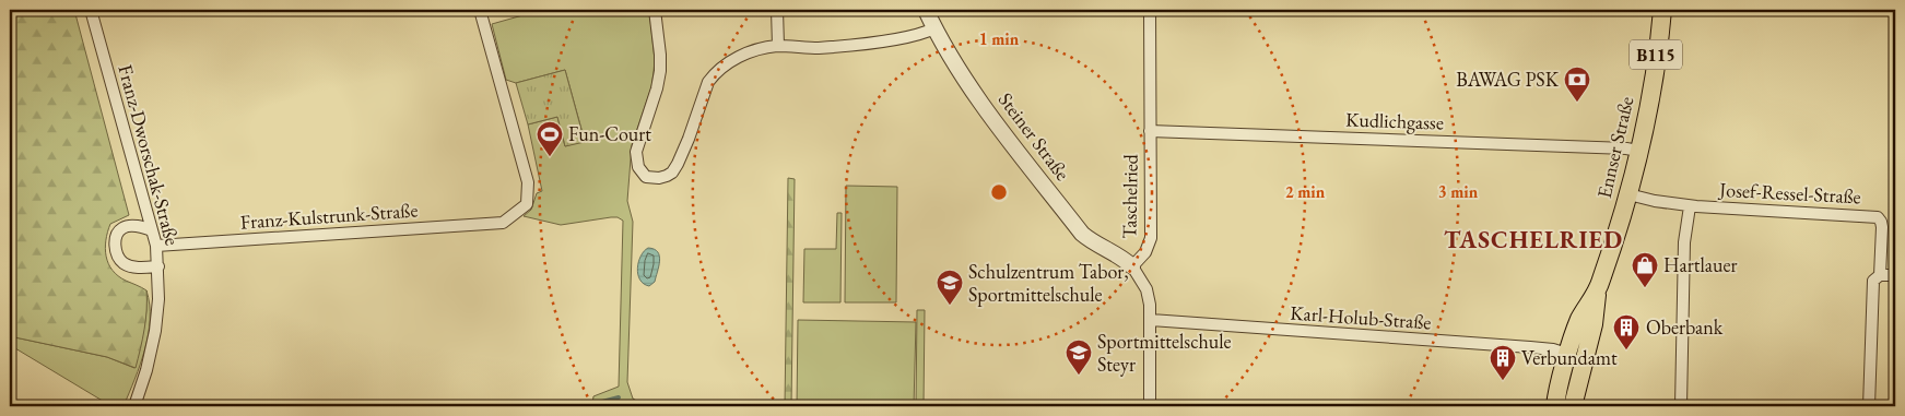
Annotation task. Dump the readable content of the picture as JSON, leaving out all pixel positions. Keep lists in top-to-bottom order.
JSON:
{
  "streets": {
    "main road": ["B115", "Ennser Straße"],
    "street": [
      "Kudlichgasse",
      "Steiner Straße",
      "Franz-Dworschak-Straße",
      "Josef-Ressel-Straße",
      "Taschelried",
      "Franz-Kulstrunk-Straße",
      "Karl-Holub-Straße"
    ]
  },
  "crossings": [
    ["Kudlichgasse", "Ennser Straße"],
    ["Kudlichgasse", "Taschelried"],
    ["Steiner Straße", "Taschelried"],
    ["Ennser Straße", "Josef-Ressel-Straße"],
    ["Ennser Straße", "Karl-Holub-Straße"],
    ["Franz-Dworschak-Straße", "Franz-Kulstrunk-Straße"],
    ["Taschelried", "Karl-Holub-Straße"]
  ],
  "districts": ["TASCHELRIED"],
  "places": {
    "bank": ["BAWAG PSK"],
    "sports": ["Fun-Court"],
    "shop": ["Hartlauer"],
    "school or university": ["Schulzentrum Tabor, Sportmittelschule", "Sportmittelschule Steyr"],
    "building": ["Oberbank", "Verbundamt"]
  },
  "rings": ["1 min", "2 min", "3 min"]
}
